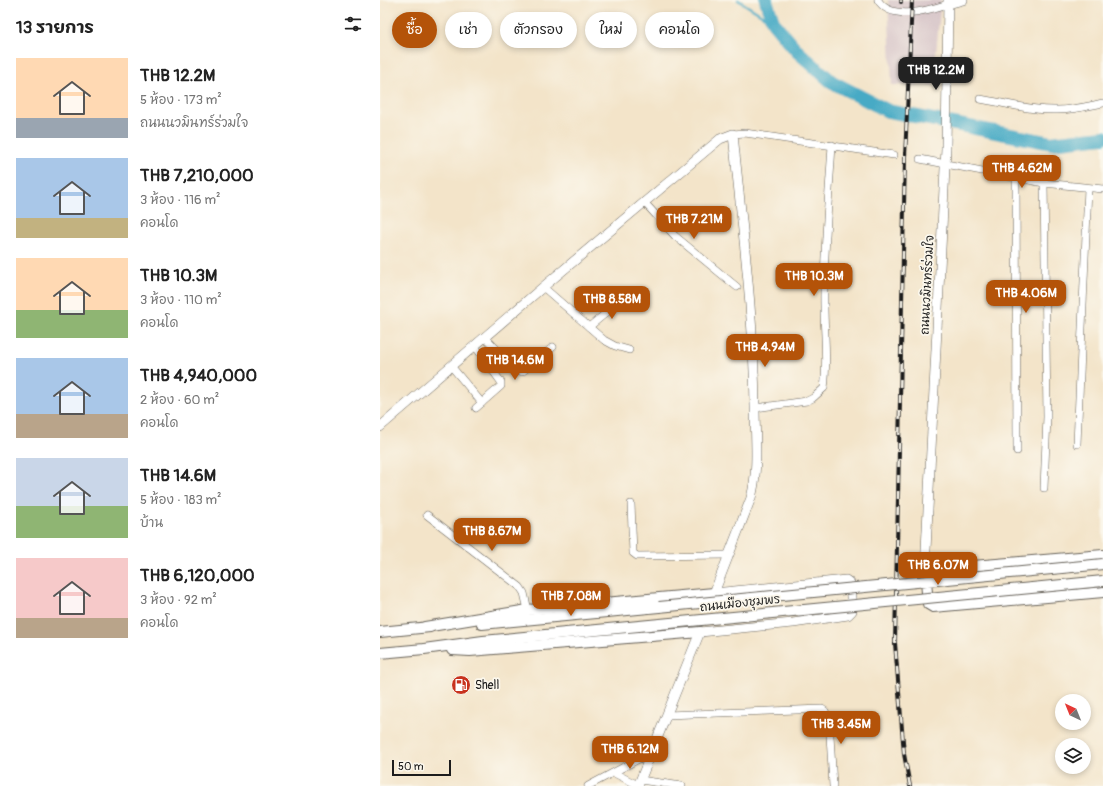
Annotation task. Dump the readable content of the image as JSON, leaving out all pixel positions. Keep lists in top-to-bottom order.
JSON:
{
  "streets": {
    "main road": ["ถนนเมืองชุมพร"],
    "street": ["ถนนนวมินทร์ร่วมใจ"]
  },
  "places": {
    "fuel station": ["Shell"]
  },
  "scale_bar": "50 m",
  "north": "top left",
  "page": {
    "heading": "13 รายการ",
    "chip": [
      "ซื้อ",
      "เช่า",
      "ตัวกรอง",
      "ใหม่",
      "คอนโด"
    ],
    "list": [
      {
        "name": "THB 12.2M",
        "note": "5 ห้อง · 173 m² · ถนนนวมินทร์ร่วมใจ"
      },
      {
        "name": "THB 7,210,000",
        "note": "3 ห้อง · 116 m² · คอนโด"
      },
      {
        "name": "THB 10.3M",
        "note": "3 ห้อง · 110 m² · คอนโด"
      },
      {
        "name": "THB 4,940,000",
        "note": "2 ห้อง · 60 m² · คอนโด"
      },
      {
        "name": "THB 14.6M",
        "note": "5 ห้อง · 183 m² · บ้าน"
      },
      {
        "name": "THB 6,120,000",
        "note": "3 ห้อง · 92 m² · คอนโด"
      }
    ],
    "price": [
      "THB 12.2M",
      "THB 4.62M",
      "THB 7.21M",
      "THB 10.3M",
      "THB 4.06M",
      "THB 8.58M",
      "THB 4.94M",
      "THB 14.6M",
      "THB 8.67M",
      "THB 6.07M",
      "THB 7.08M",
      "THB 3.45M",
      "THB 6.12M"
    ],
    "scale": "50 m"
  }
}
